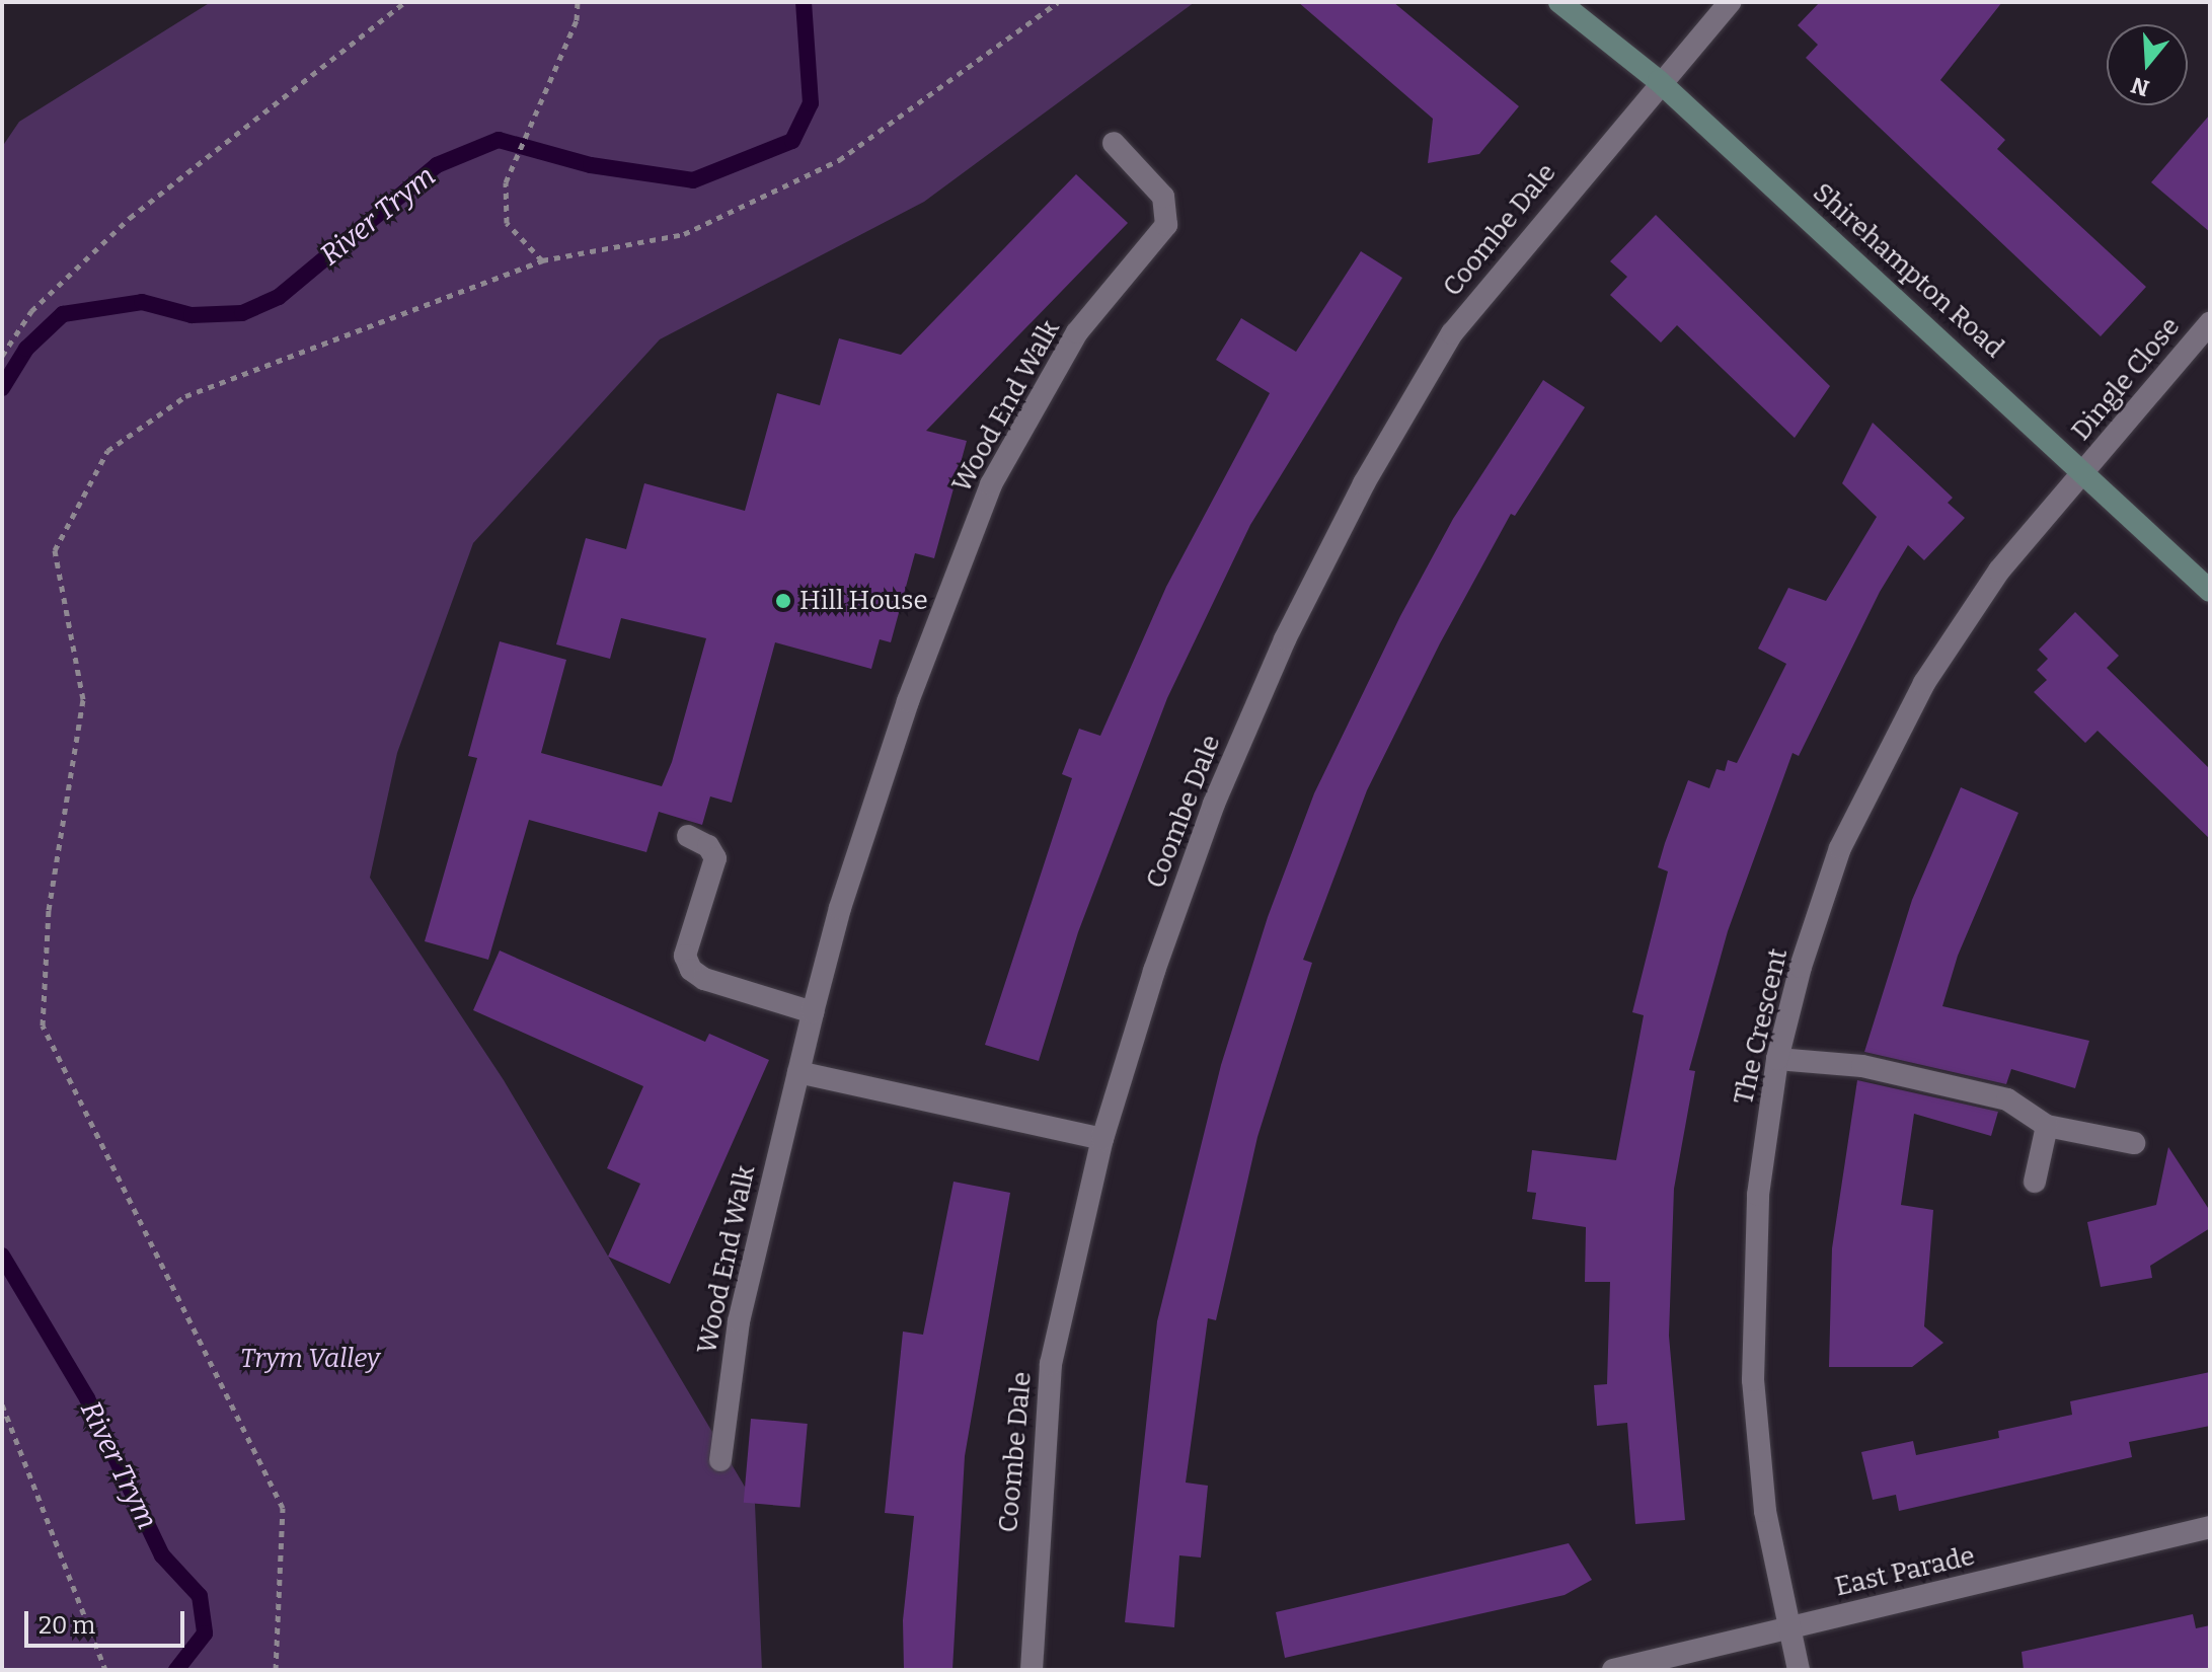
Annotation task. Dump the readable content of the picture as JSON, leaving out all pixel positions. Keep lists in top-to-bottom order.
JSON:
{
  "streets": {
    "main road": ["Shirehampton Road"],
    "street": [
      "Coombe Dale",
      "Dingle Close",
      "Wood End Walk",
      "The Crescent",
      "East Parade"
    ]
  },
  "crossings": [
    ["Coombe Dale", "Shirehampton Road"],
    ["Shirehampton Road", "Dingle Close"],
    ["Shirehampton Road", "The Crescent"],
    ["Dingle Close", "The Crescent"],
    ["The Crescent", "East Parade"]
  ],
  "water": ["River Trym"],
  "parks": ["Trym Valley"],
  "places": ["Hill House"],
  "scale_bar": "20 m",
  "north": "bottom"
}
